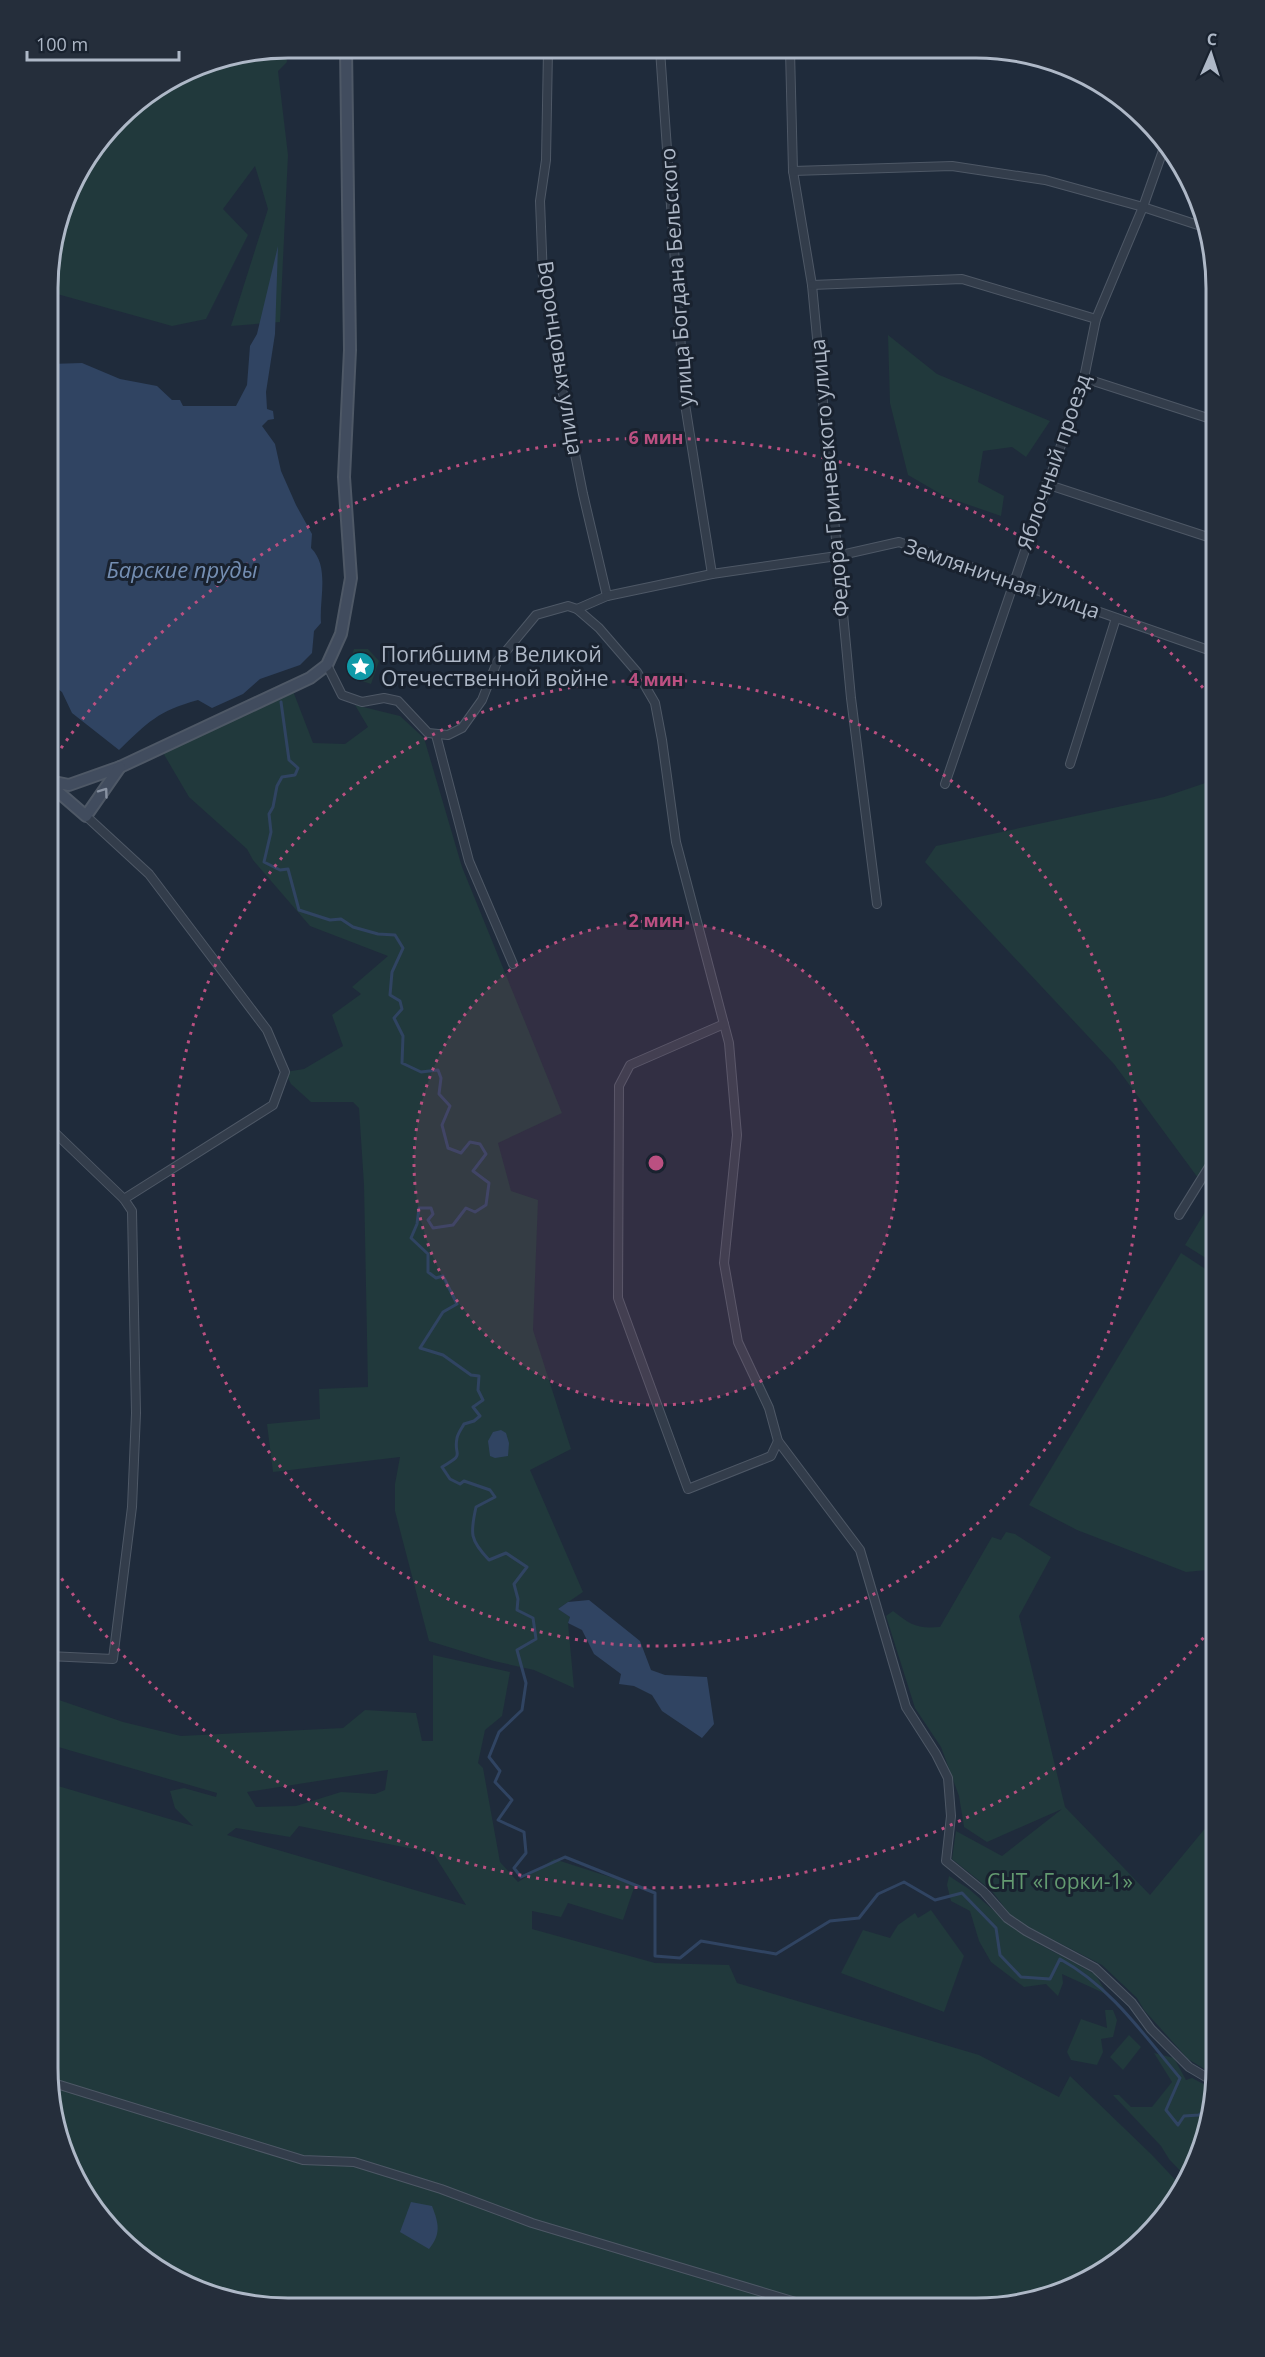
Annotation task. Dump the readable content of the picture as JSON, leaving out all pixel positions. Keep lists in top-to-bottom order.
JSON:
{
  "streets": {
    "street": [
      "улица Богдана Бельского",
      "Воронцовых улица",
      "Яблочный проезд",
      "Федора Гриневского улица",
      "Земляничная улица"
    ]
  },
  "crossings": [
    ["улица Богдана Бельского", "Земляничная улица"],
    ["Воронцовых улица", "Земляничная улица"],
    ["Яблочный проезд", "Земляничная улица"],
    ["Федора Гриневского улица", "Земляничная улица"]
  ],
  "water": ["Барские пруды"],
  "parks": ["СНТ «Горки-1»"],
  "places": {
    "place": ["Погибшим в Великой Отечественной войне"]
  },
  "scale_bar": "100 m",
  "north": "top",
  "rings": ["6 мин", "4 мин", "2 мин"]
}
